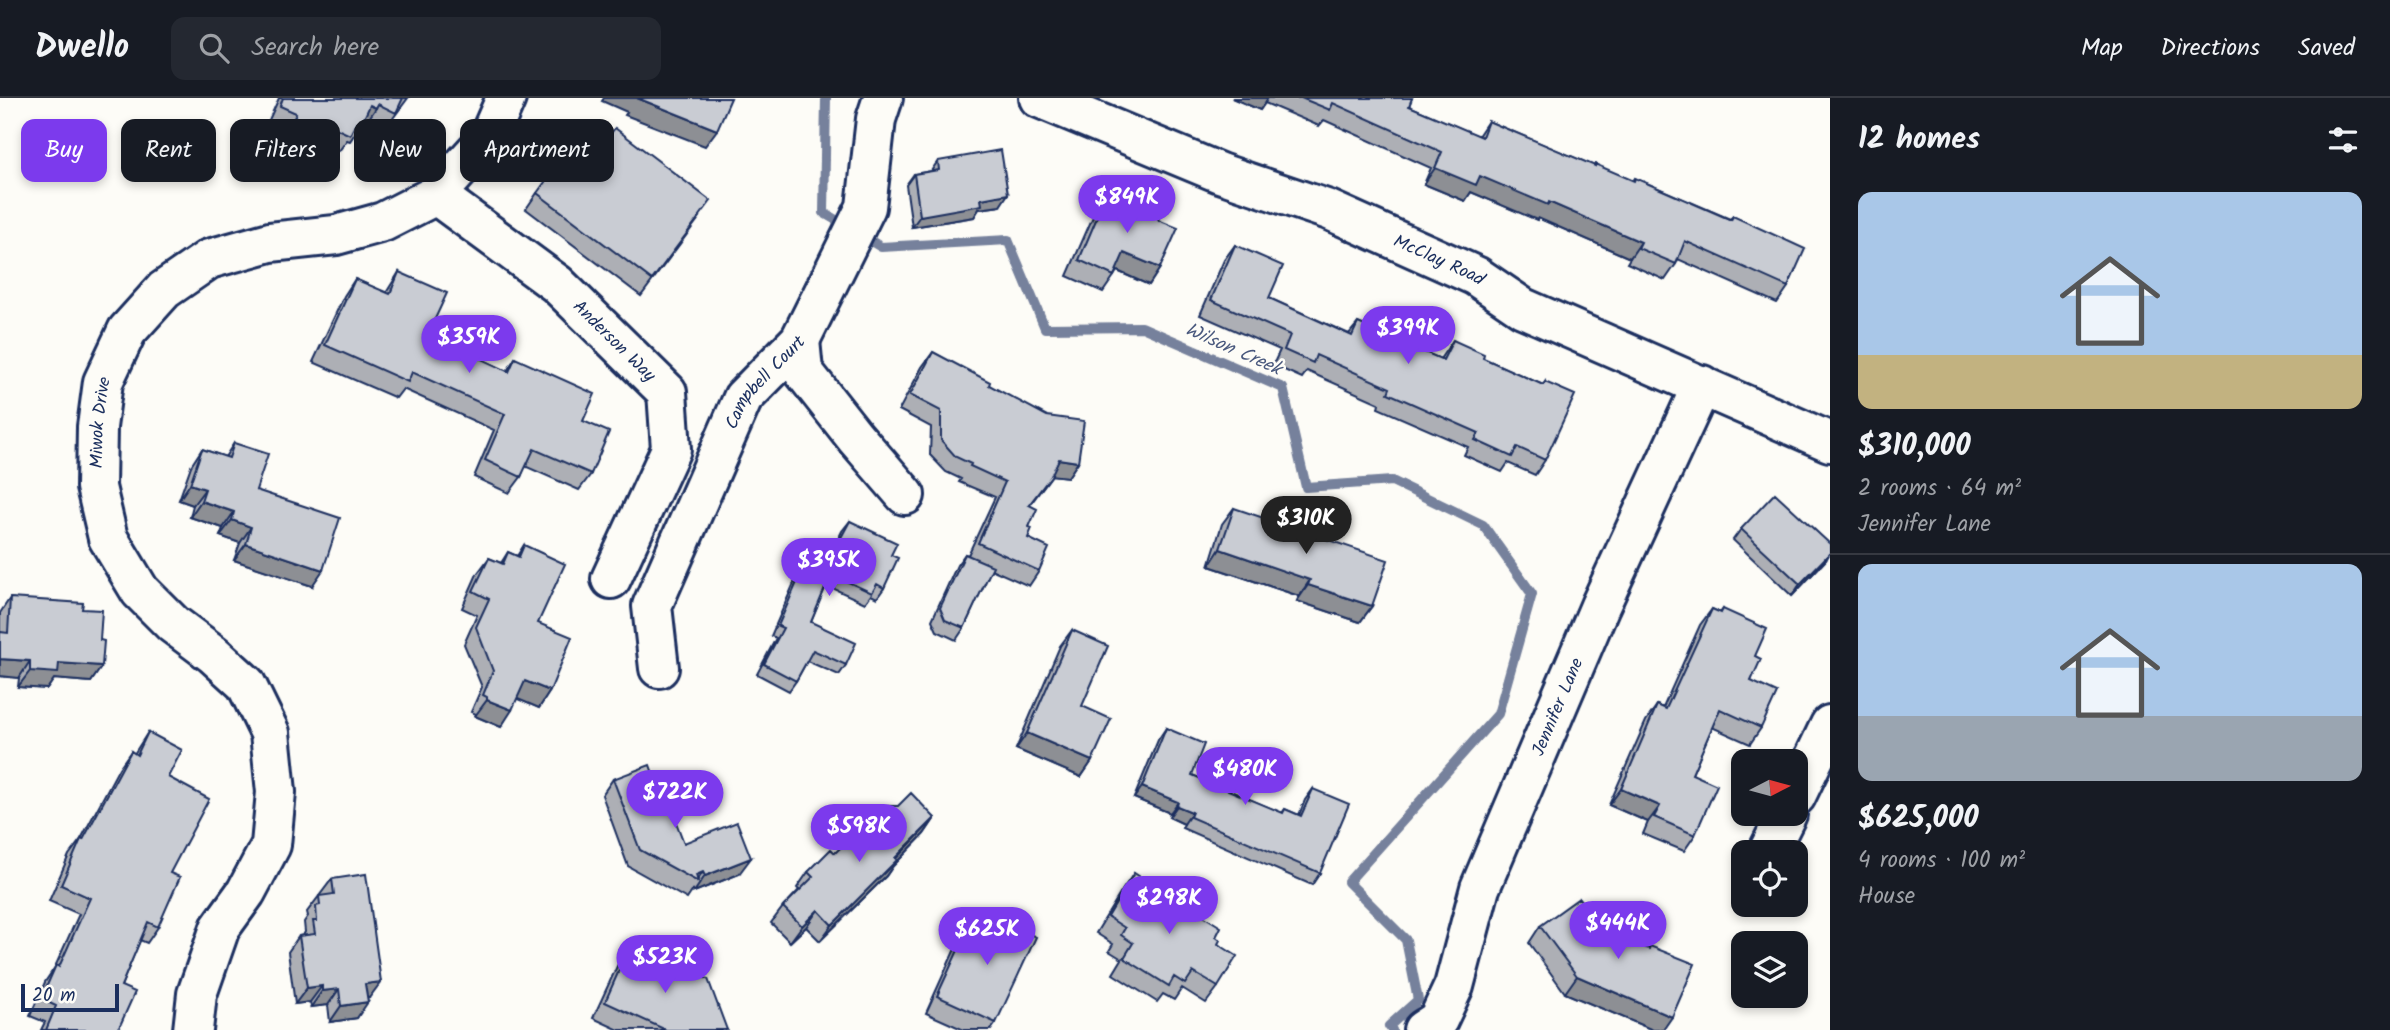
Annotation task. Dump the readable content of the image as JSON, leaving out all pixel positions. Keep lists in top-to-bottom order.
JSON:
{
  "streets": {
    "street": [
      "McClay Road",
      "Anderson Way",
      "Campbell Court",
      "Miwok Drive",
      "Jennifer Lane"
    ]
  },
  "crossings": [
    ["McClay Road", "Jennifer Lane"],
    ["Anderson Way", "Miwok Drive"]
  ],
  "water": ["Wilson Creek"],
  "scale_bar": "20 m",
  "north": "right",
  "page": {
    "header": "Dwello",
    "search": "Search here",
    "nav": ["Map", "Directions", "Saved"],
    "heading": "12 homes",
    "chip": [
      "Buy",
      "Rent",
      "Filters",
      "New",
      "Apartment"
    ],
    "price": [
      "$849K",
      "$399K",
      "$359K",
      "$310K",
      "$395K",
      "$480K",
      "$722K",
      "$598K",
      "$298K",
      "$444K",
      "$625K",
      "$523K"
    ],
    "list": [
      {
        "name": "$310,000",
        "note": "2 rooms · 64 m² · Jennifer Lane"
      },
      {
        "name": "$625,000",
        "note": "4 rooms · 100 m² · House"
      }
    ],
    "scale": "20 m"
  }
}
